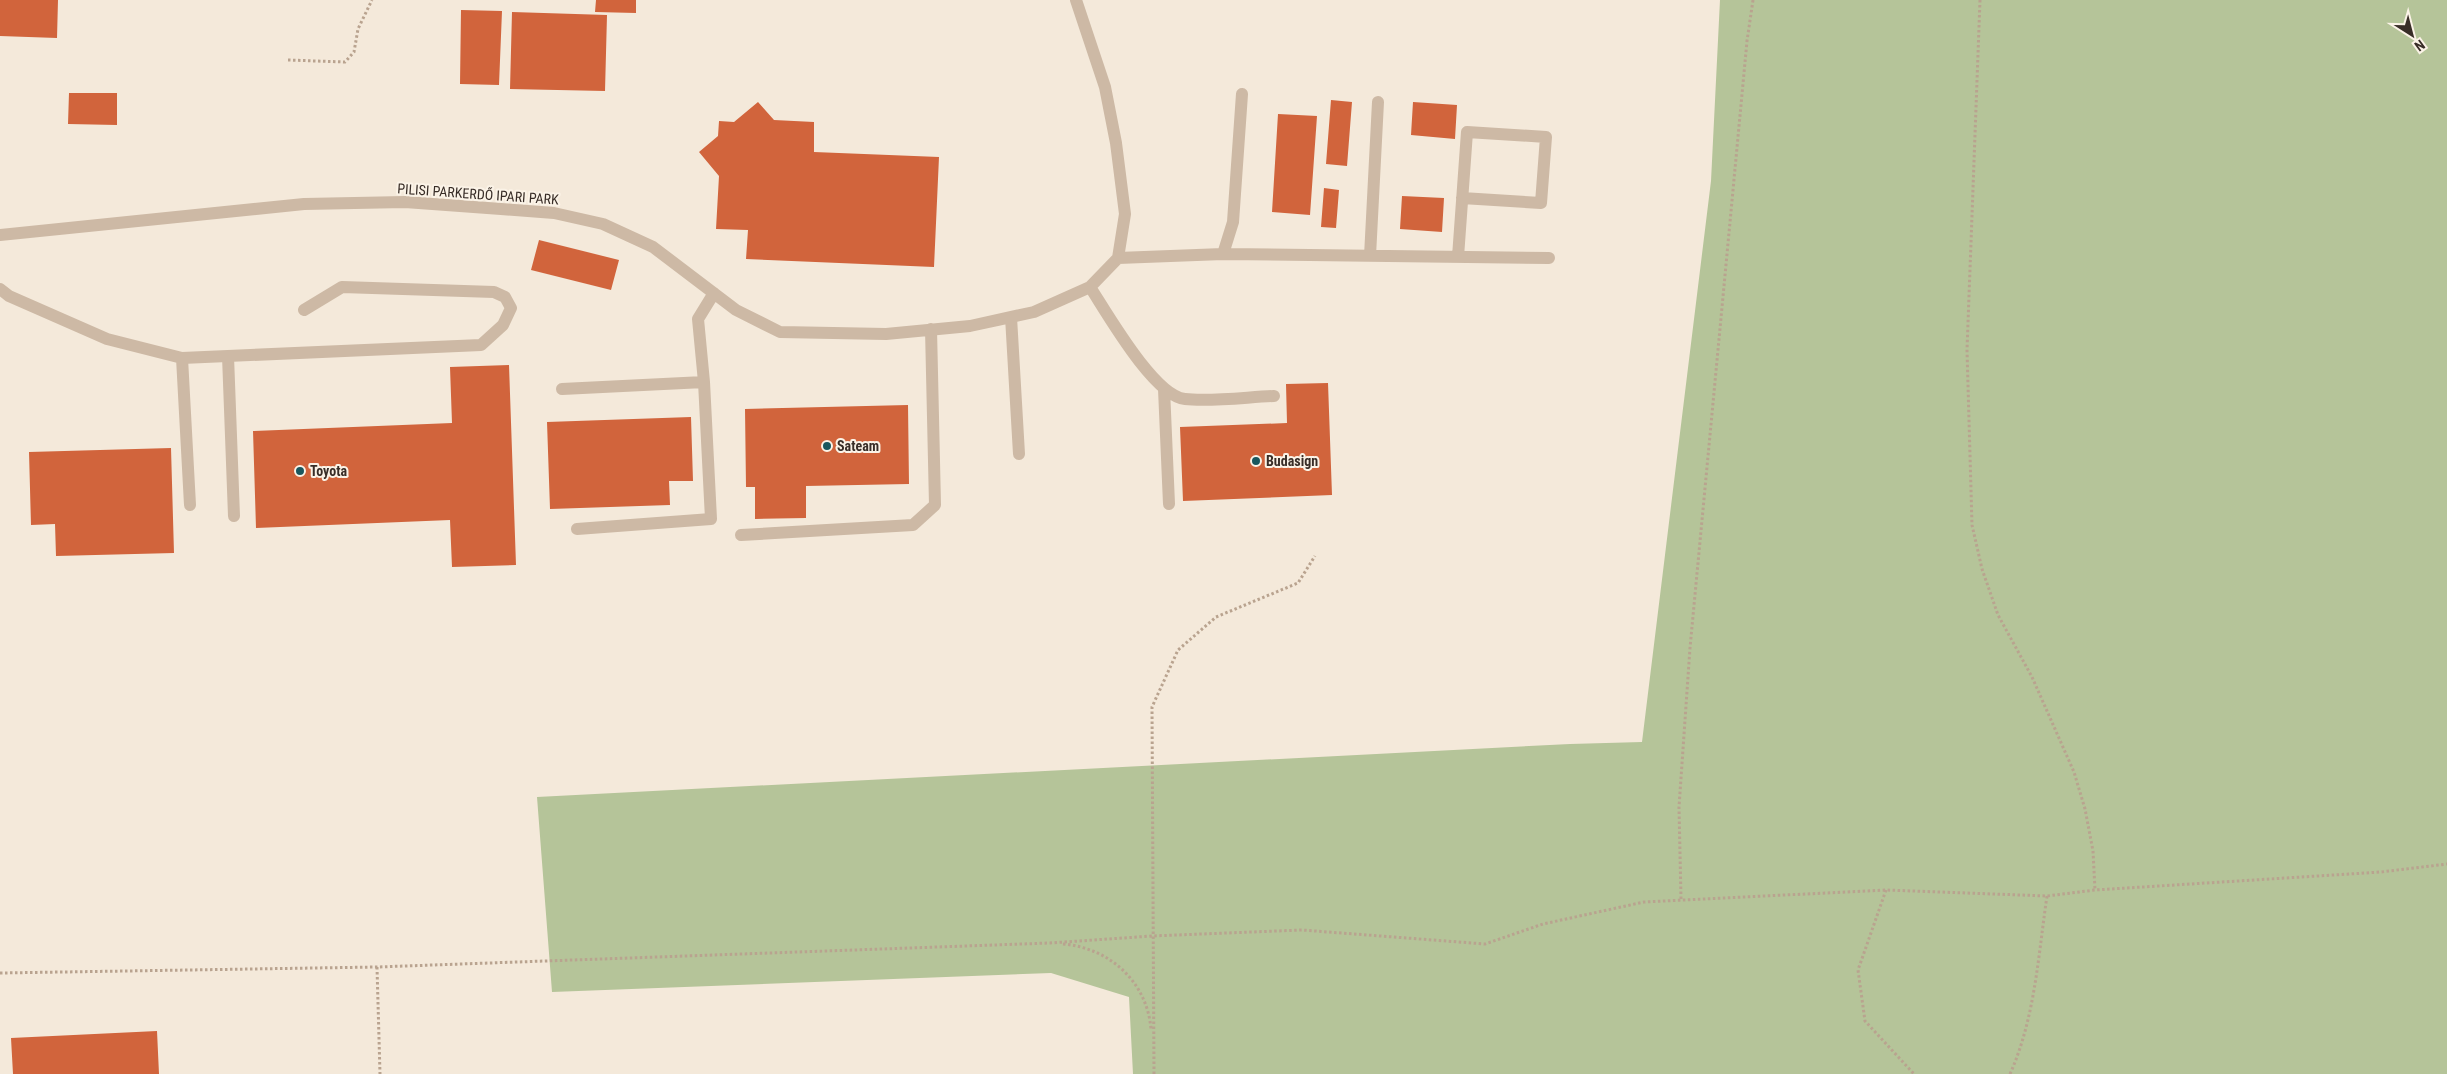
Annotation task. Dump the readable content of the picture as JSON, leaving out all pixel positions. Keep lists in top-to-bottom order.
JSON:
{
  "streets": {
    "lane": ["PILISI PARKERDŐ IPARI PARK"]
  },
  "places": ["Sateam", "Budasign", "Toyota"],
  "north": "bottom right"
}
